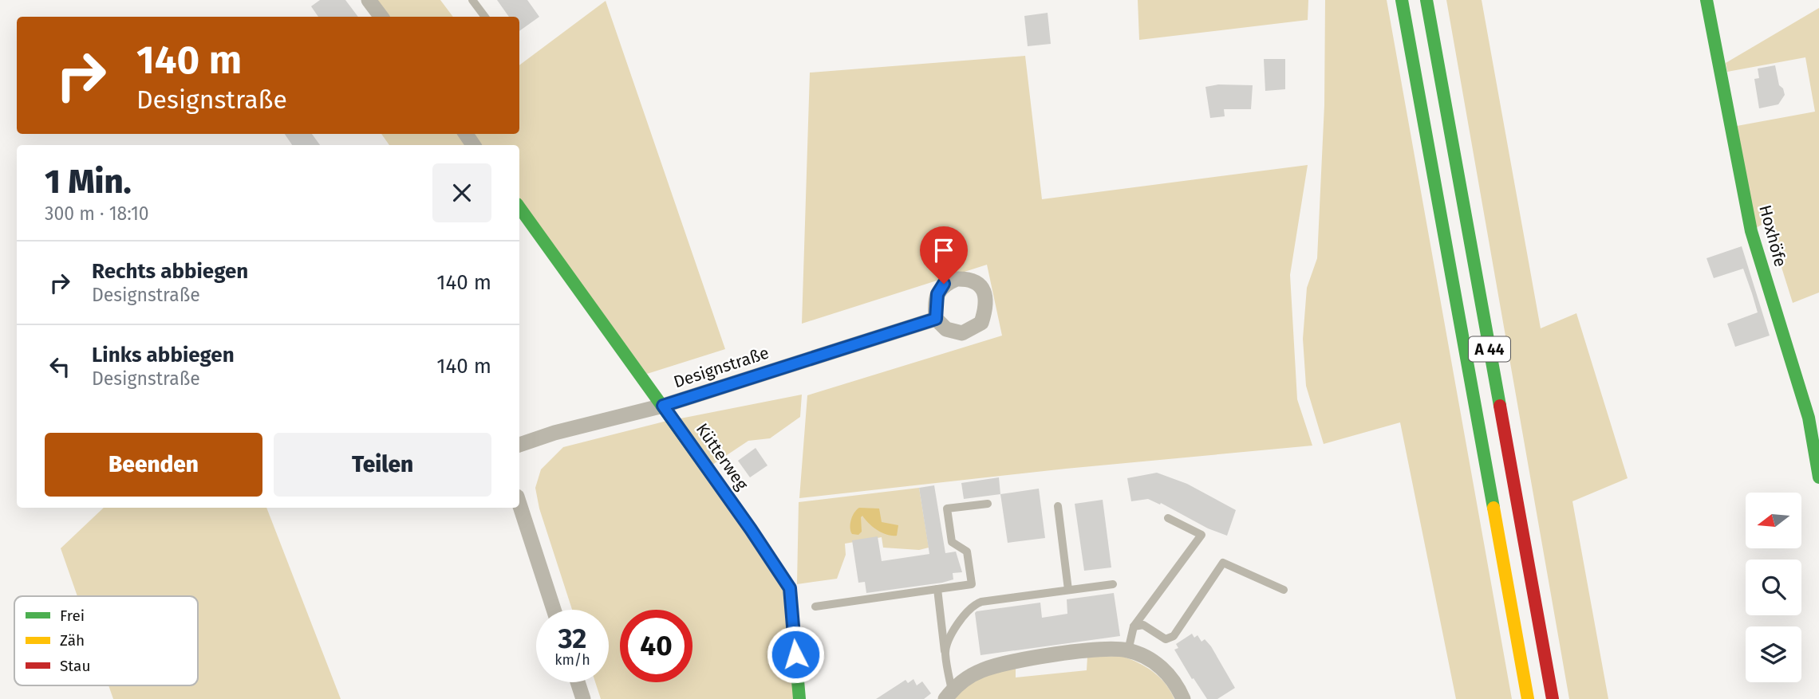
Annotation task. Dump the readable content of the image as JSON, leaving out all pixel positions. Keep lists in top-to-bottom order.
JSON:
{
  "streets": {
    "main road": ["Hoxhöfe", "A 44", "Kütterweg"],
    "street": ["Designstraße"]
  },
  "crossings": [
    ["Designstraße", "Kütterweg"]
  ],
  "legend": ["Frei", "Zäh", "Stau"],
  "north": "left",
  "page": {
    "turn": ["140 m", "Designstraße"],
    "heading": ["1 Min.", "300 m · 18:10"],
    "list": [
      {
        "name": "Rechts abbiegen",
        "note": "Designstraße",
        "value": "140 m"
      },
      {
        "name": "Links abbiegen",
        "note": "Designstraße",
        "value": "140 m"
      }
    ],
    "buttons": ["Beenden", "Teilen"],
    "speed": "32 km/h",
    "limit": "40"
  }
}
